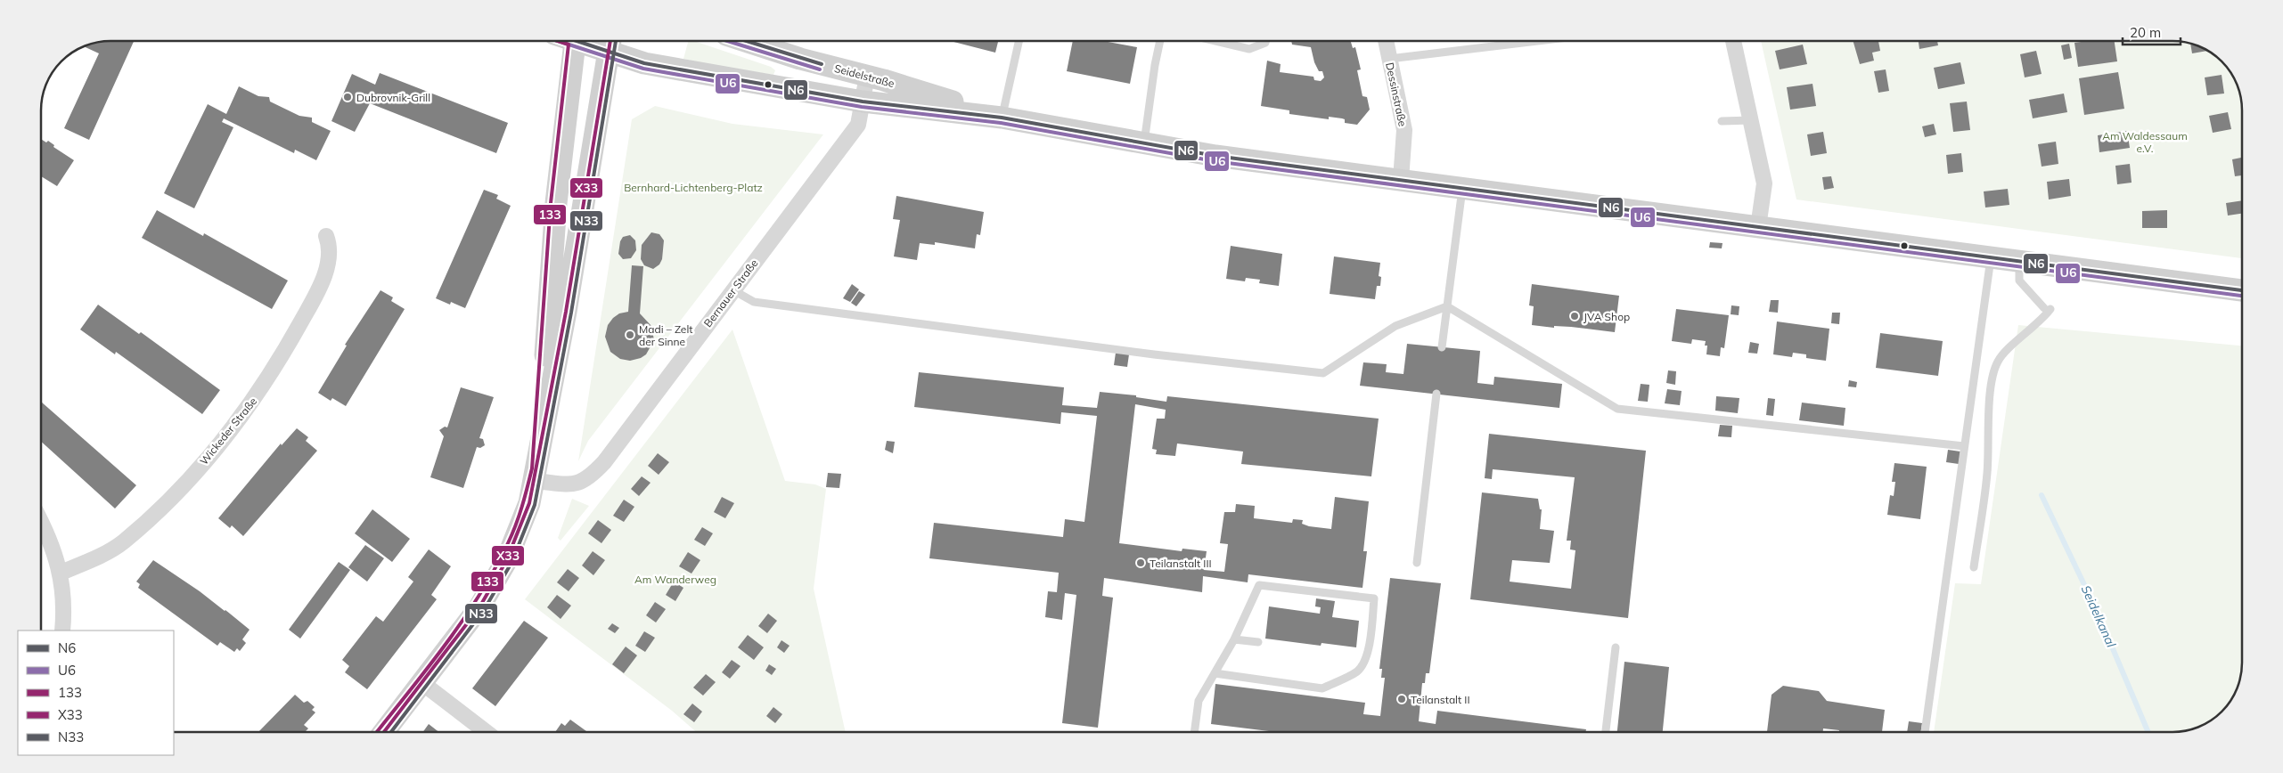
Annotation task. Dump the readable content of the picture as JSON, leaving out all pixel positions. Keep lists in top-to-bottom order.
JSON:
{
  "streets": {
    "main road": ["Seidelstraße"],
    "street": ["Dessinstraße", "Bernauer Straße", "Wickeder Straße"]
  },
  "crossings": [
    ["Seidelstraße", "Dessinstraße"],
    ["Seidelstraße", "Bernauer Straße"]
  ],
  "water": ["Seidelkanal"],
  "parks": ["Am Waldessaum e.V.", "Bernhard-Lichtenberg-Platz", "Am Wanderweg"],
  "places": [
    "Dubrovnik-Grill",
    "JVA Shop",
    "Madi – Zelt der Sinne",
    "Teilanstalt III",
    "Teilanstalt II"
  ],
  "lines": [
    "transit line N6",
    "transit line U6",
    "transit line 133",
    "transit line X33",
    "transit line N33"
  ],
  "legend": [
    "N6",
    "U6",
    "133",
    "X33",
    "N33"
  ],
  "scale_bar": "20 m"
}
